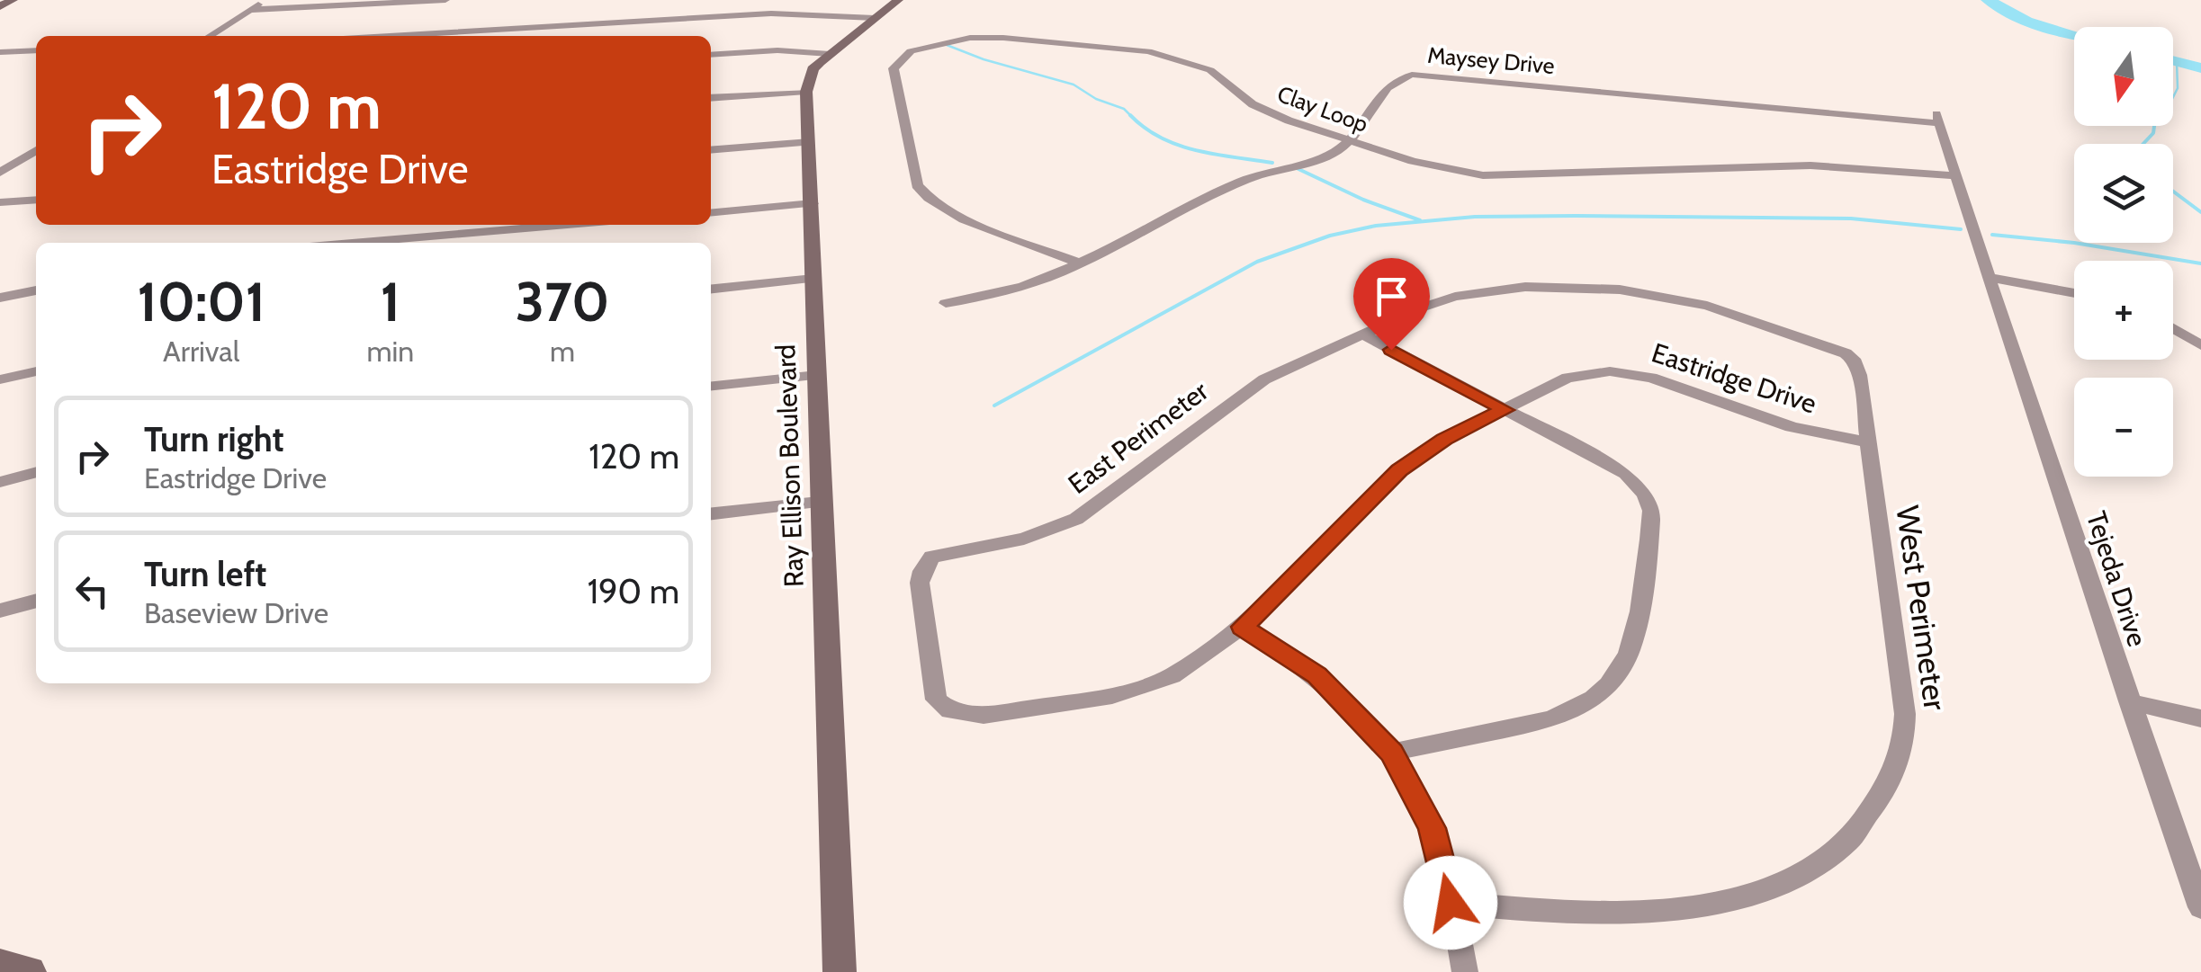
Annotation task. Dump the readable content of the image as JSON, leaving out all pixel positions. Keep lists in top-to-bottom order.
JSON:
{
  "streets": {
    "street": [
      "Maysey Drive",
      "Clay Loop",
      "Eastridge Drive",
      "East Perimeter",
      "Ray Ellison Boulevard",
      "Tejeda Drive",
      "West Perimeter"
    ]
  },
  "crossings": [
    ["Maysey Drive", "Clay Loop"],
    ["Maysey Drive", "Tejeda Drive"],
    ["Clay Loop", "Tejeda Drive"],
    ["Eastridge Drive", "East Perimeter"],
    ["Eastridge Drive", "West Perimeter"],
    ["East Perimeter", "West Perimeter"]
  ],
  "north": "bottom",
  "page": {
    "map_buttons": ["+", "−"],
    "turn": ["120 m", "Eastridge Drive"],
    "eta": [
      "10:01",
      "Arrival",
      "1",
      "min",
      "370",
      "m"
    ],
    "list": [
      {
        "name": "Turn right",
        "note": "Eastridge Drive",
        "value": "120 m"
      },
      {
        "name": "Turn left",
        "note": "Baseview Drive",
        "value": "190 m"
      }
    ]
  }
}
